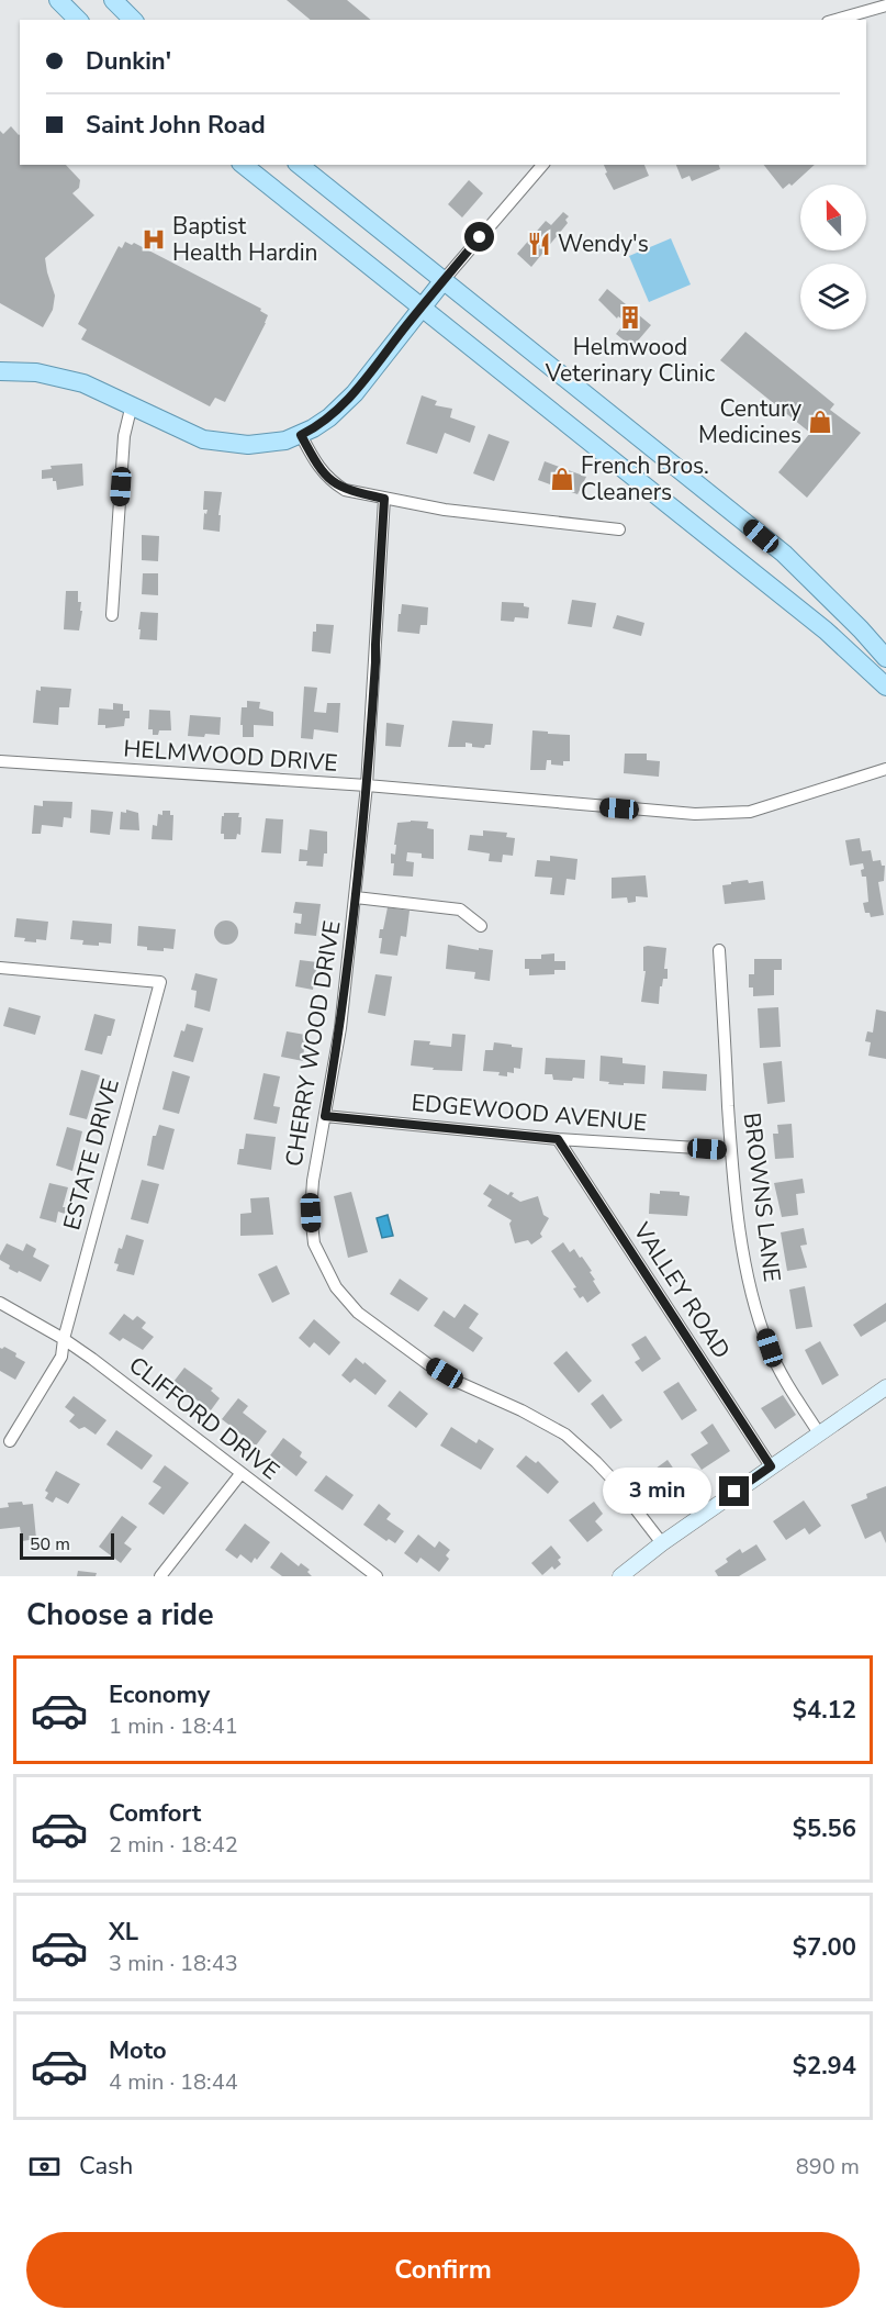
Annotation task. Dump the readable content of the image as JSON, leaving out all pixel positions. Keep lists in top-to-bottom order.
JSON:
{
  "streets": {
    "street": [
      "HELMWOOD DRIVE",
      "CHERRY WOOD DRIVE",
      "EDGEWOOD AVENUE",
      "ESTATE DRIVE",
      "BROWNS LANE",
      "VALLEY ROAD",
      "CLIFFORD DRIVE"
    ]
  },
  "crossings": [
    ["HELMWOOD DRIVE", "CHERRY WOOD DRIVE"],
    ["CHERRY WOOD DRIVE", "EDGEWOOD AVENUE"],
    ["EDGEWOOD AVENUE", "BROWNS LANE"],
    ["EDGEWOOD AVENUE", "VALLEY ROAD"],
    ["ESTATE DRIVE", "CLIFFORD DRIVE"]
  ],
  "places": {
    "hospital": ["Baptist Health Hardin"],
    "restaurant": ["Wendy's"],
    "building": ["Helmwood Veterinary Clinic"],
    "shop": ["Century Medicines", "French Bros. Cleaners"]
  },
  "scale_bar": "50 m",
  "north": "top",
  "page": {
    "banner": ["Dunkin'", "Saint John Road"],
    "bubble": "3 min",
    "scale": "50 m",
    "heading": "Choose a ride",
    "list": [
      {
        "name": "Economy",
        "note": "1 min · 18:41",
        "value": "$4.12"
      },
      {
        "name": "Comfort",
        "note": "2 min · 18:42",
        "value": "$5.56"
      },
      {
        "name": "XL",
        "note": "3 min · 18:43",
        "value": "$7.00"
      },
      {
        "name": "Moto",
        "note": "4 min · 18:44",
        "value": "$2.94"
      }
    ],
    "pay": ["Cash", "890 m"],
    "buttons": "Confirm"
  }
}
